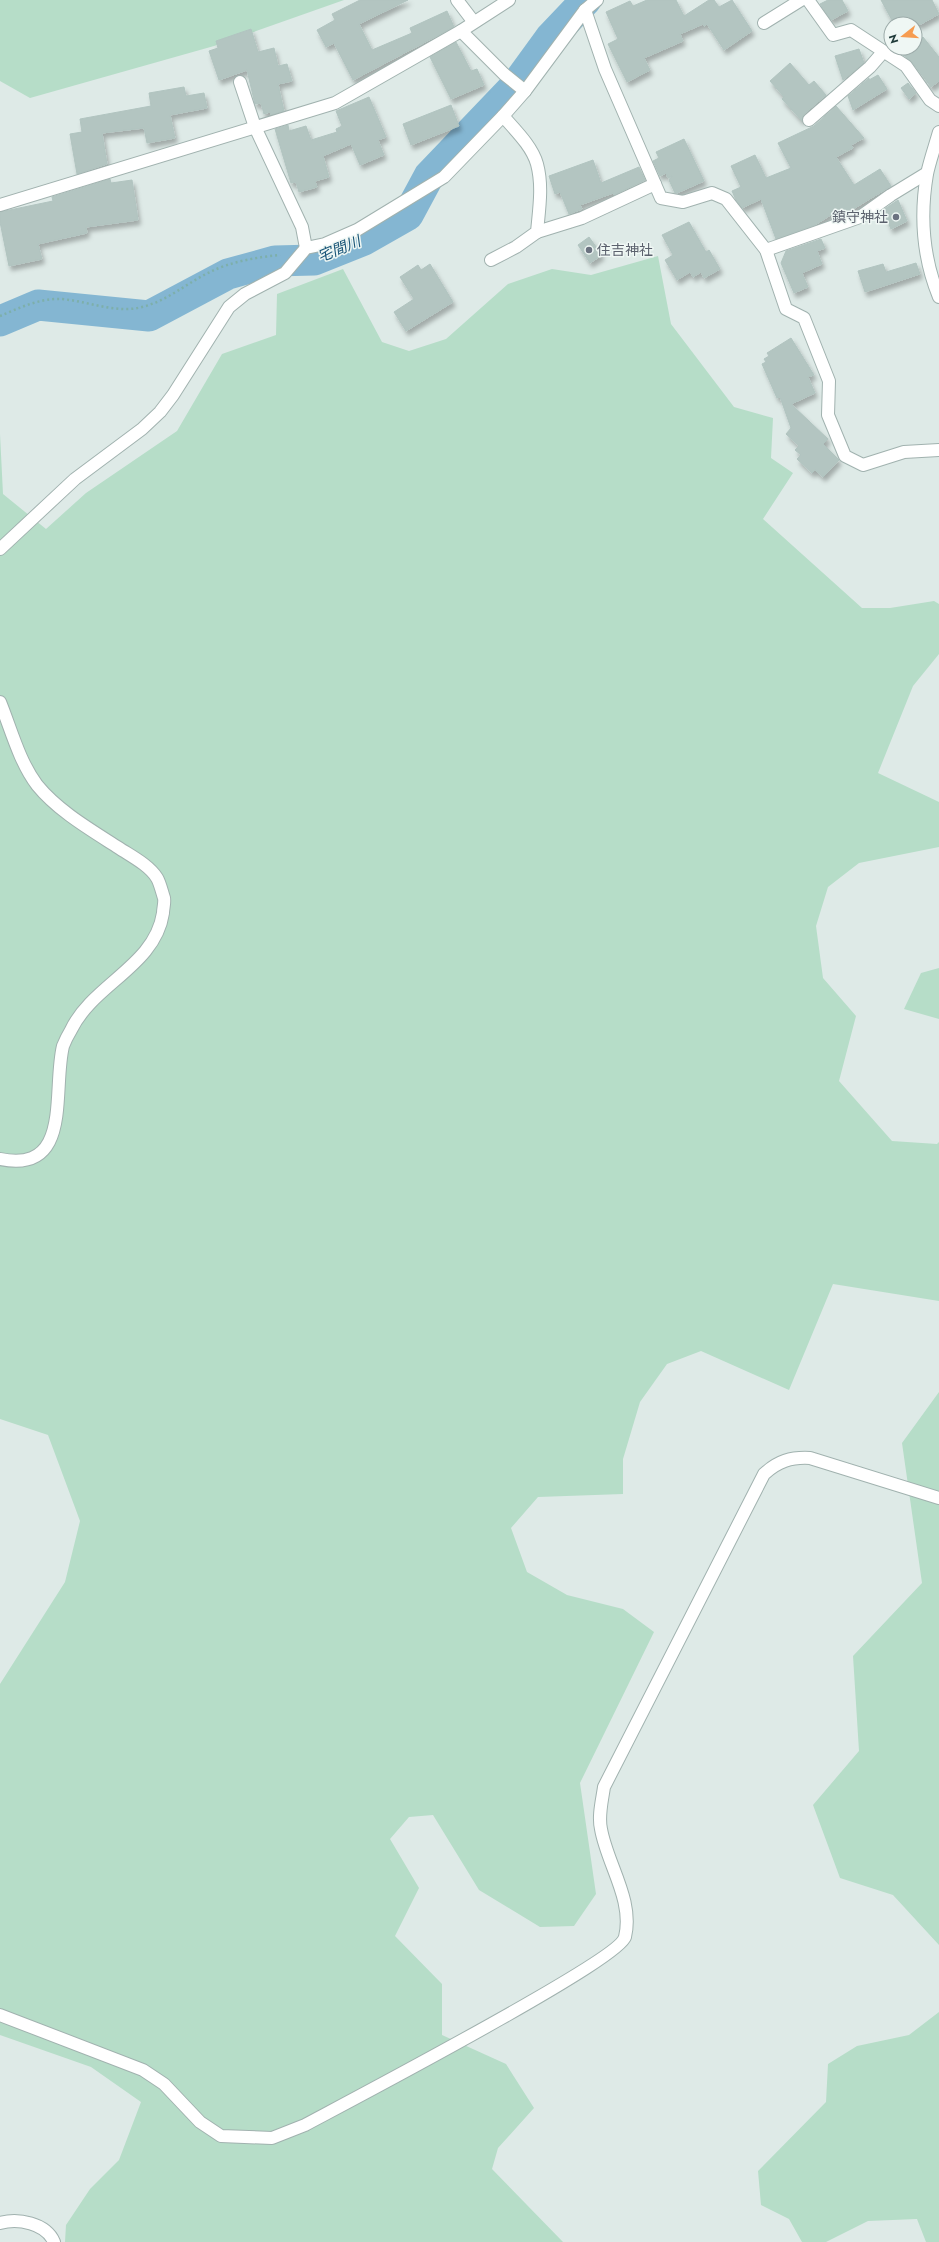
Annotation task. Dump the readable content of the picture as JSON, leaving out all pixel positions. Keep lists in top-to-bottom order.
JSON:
{
  "water": ["宅間川"],
  "places": ["鎮守神社", "住吉神社"],
  "north": "left"
}
